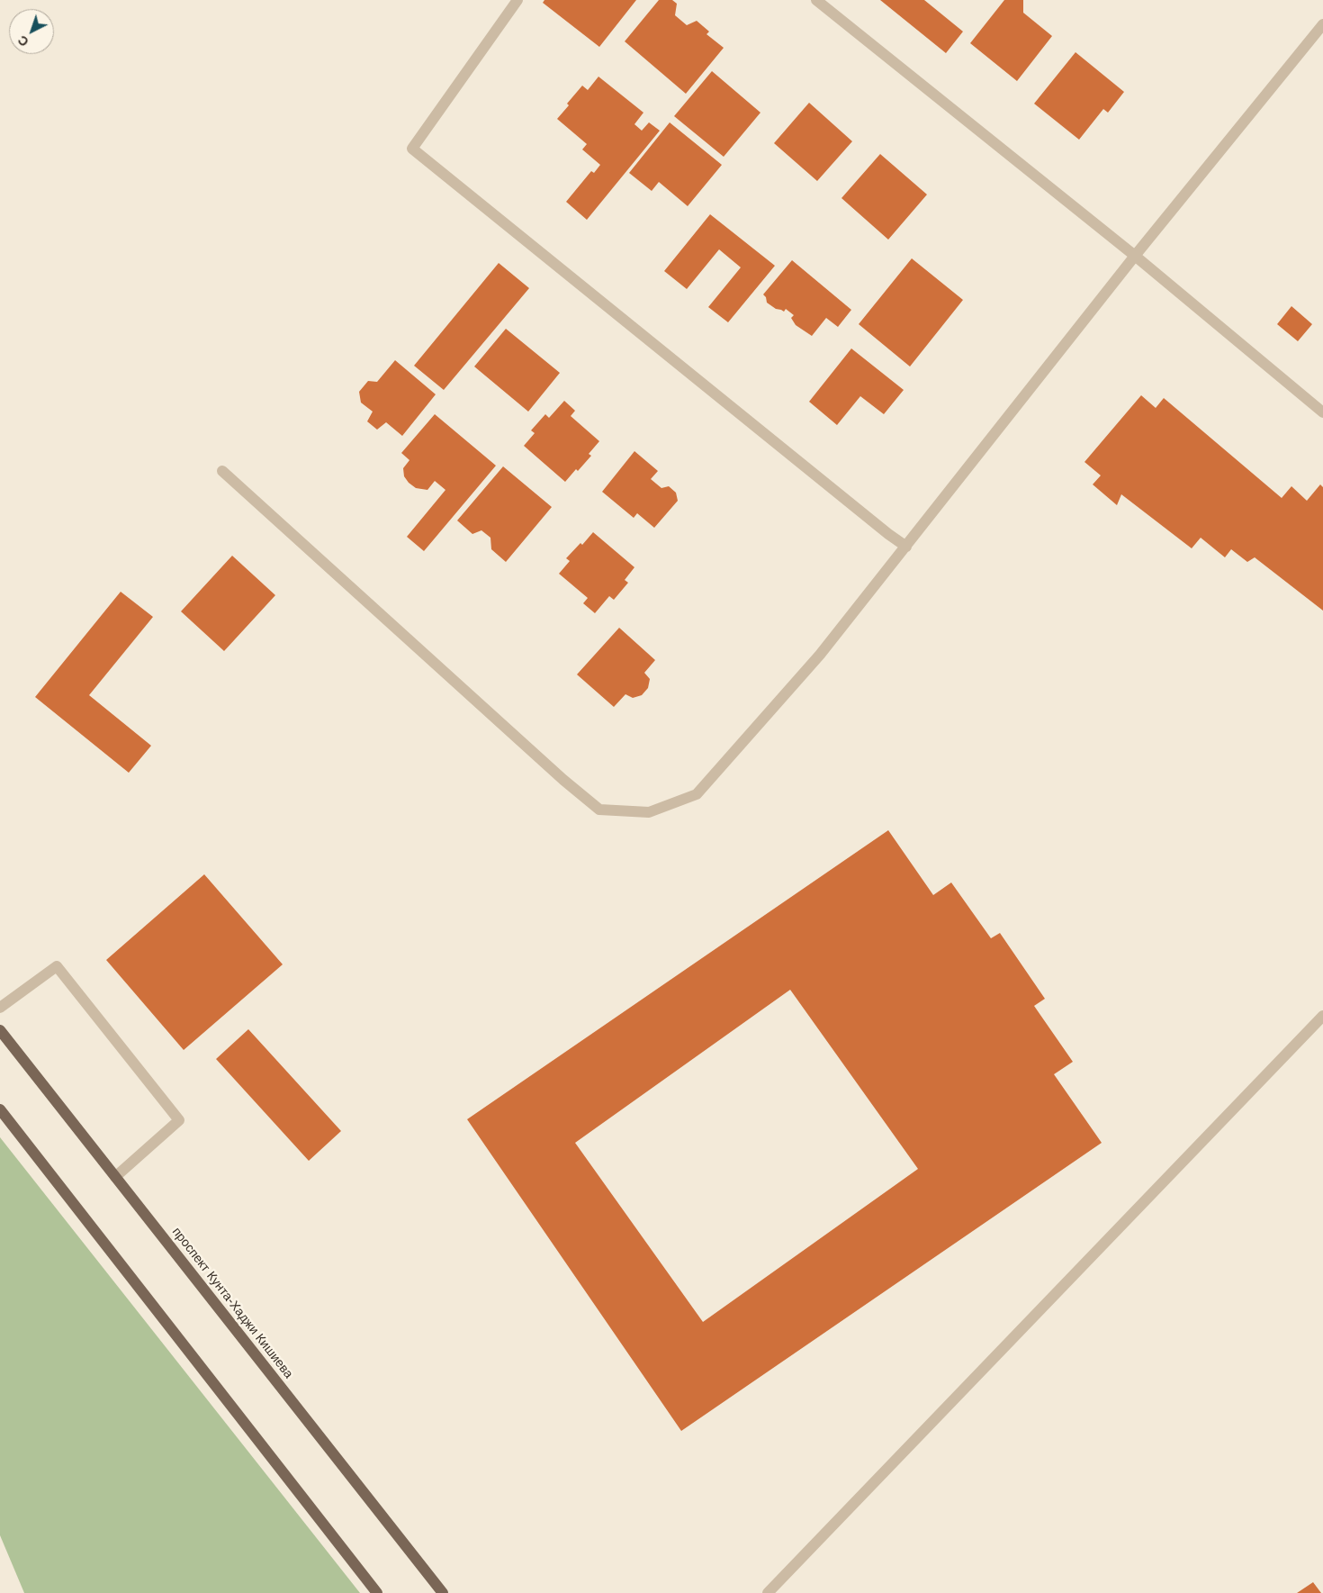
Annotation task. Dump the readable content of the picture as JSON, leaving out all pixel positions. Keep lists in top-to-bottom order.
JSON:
{
  "streets": {
    "main road": ["проспект Кунта-Хаджи Кишиева"]
  },
  "north": "bottom left"
}
